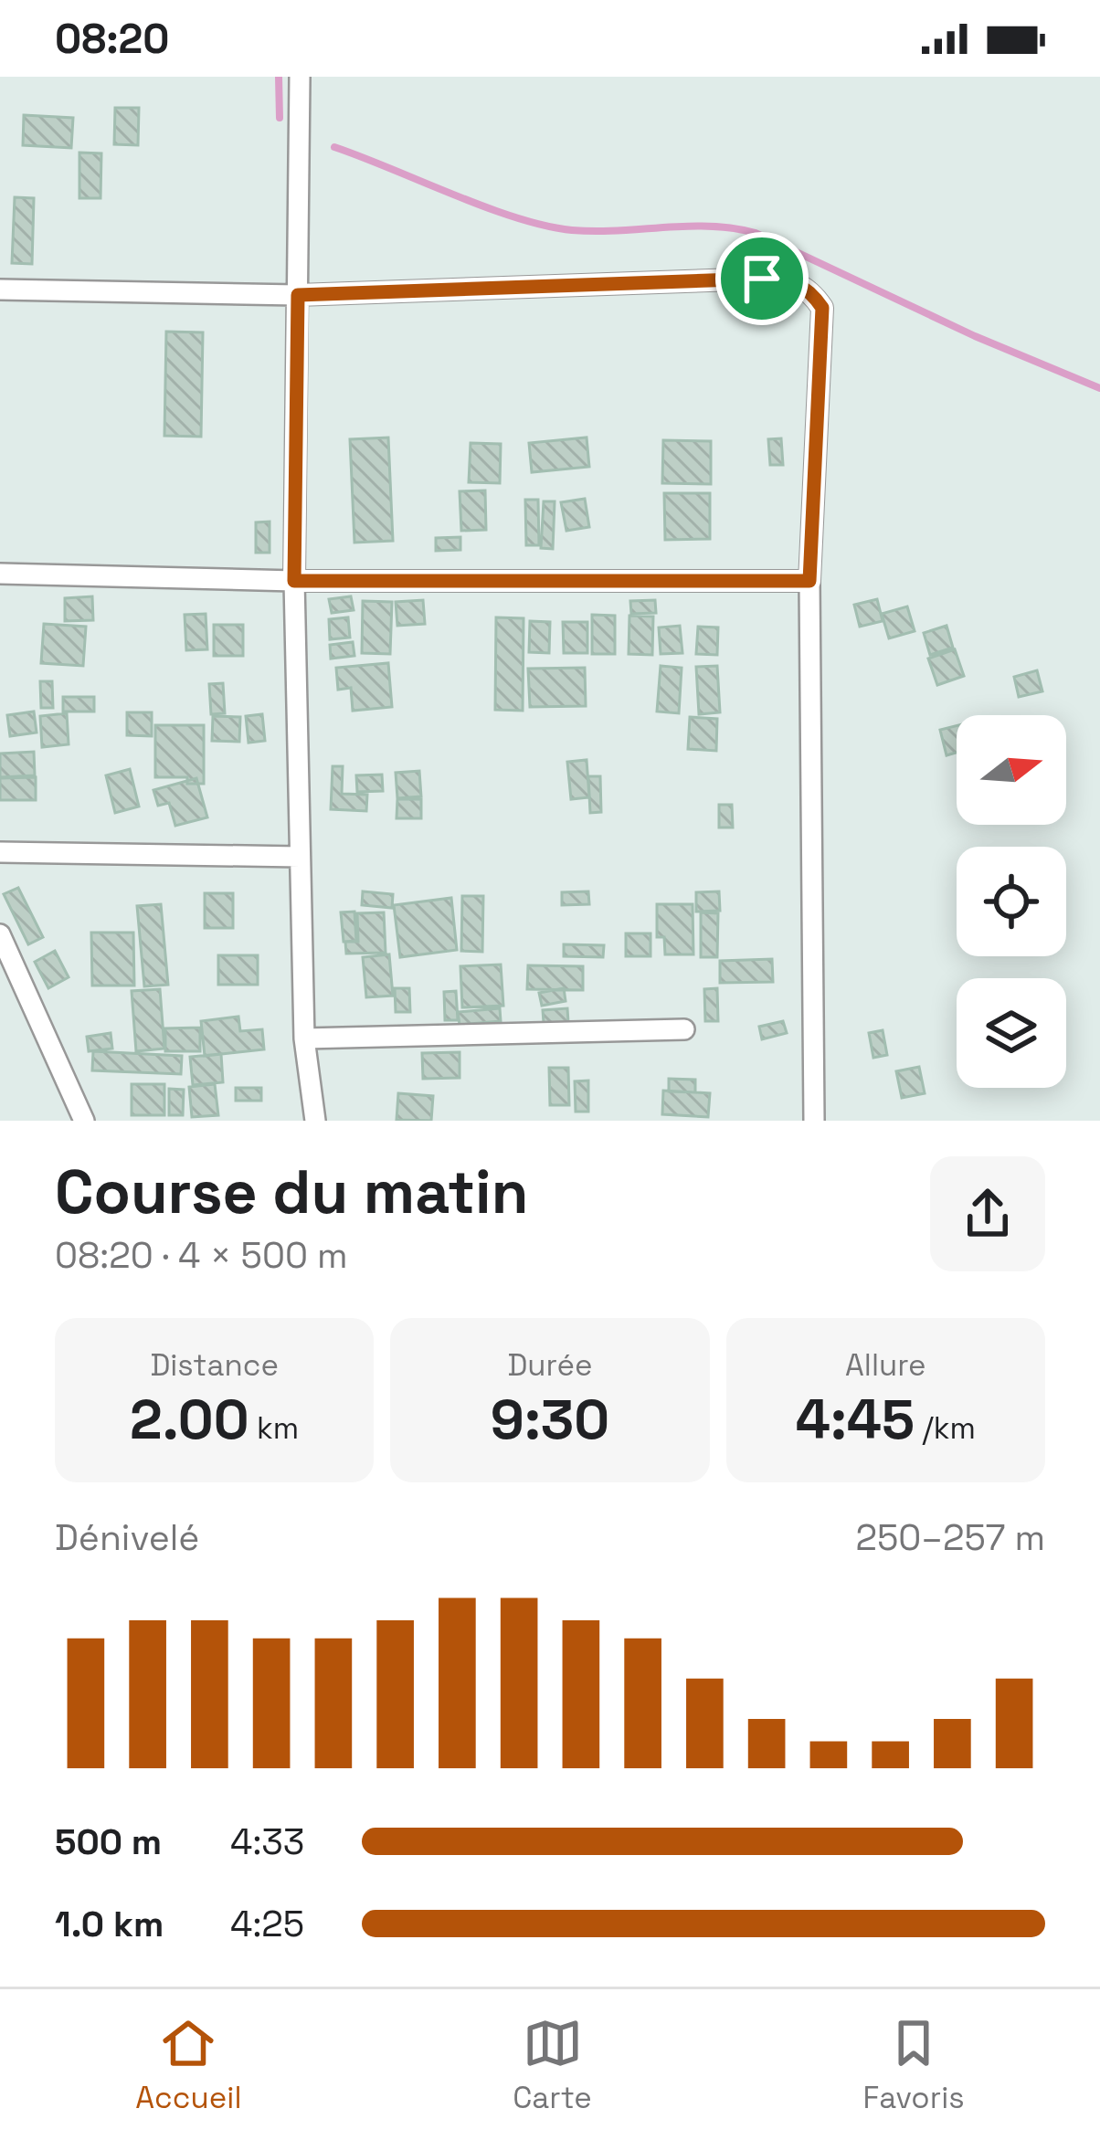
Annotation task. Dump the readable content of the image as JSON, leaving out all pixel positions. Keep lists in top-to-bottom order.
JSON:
{
  "north": "right",
  "page": {
    "status": "08:20",
    "heading": ["Course du matin", "08:20 · 4 × 500 m"],
    "stats": [
      ["Distance", "2.00 km"],
      ["Durée", "9:30"],
      ["Allure", "4:45 /km"]
    ],
    "chart": ["Dénivelé", "250–257 m"],
    "list": [
      {
        "name": "500 m",
        "note": "4:33"
      },
      {
        "name": "1.0 km",
        "note": "4:25"
      }
    ],
    "tabs": ["Accueil", "Carte", "Favoris"]
  }
}
